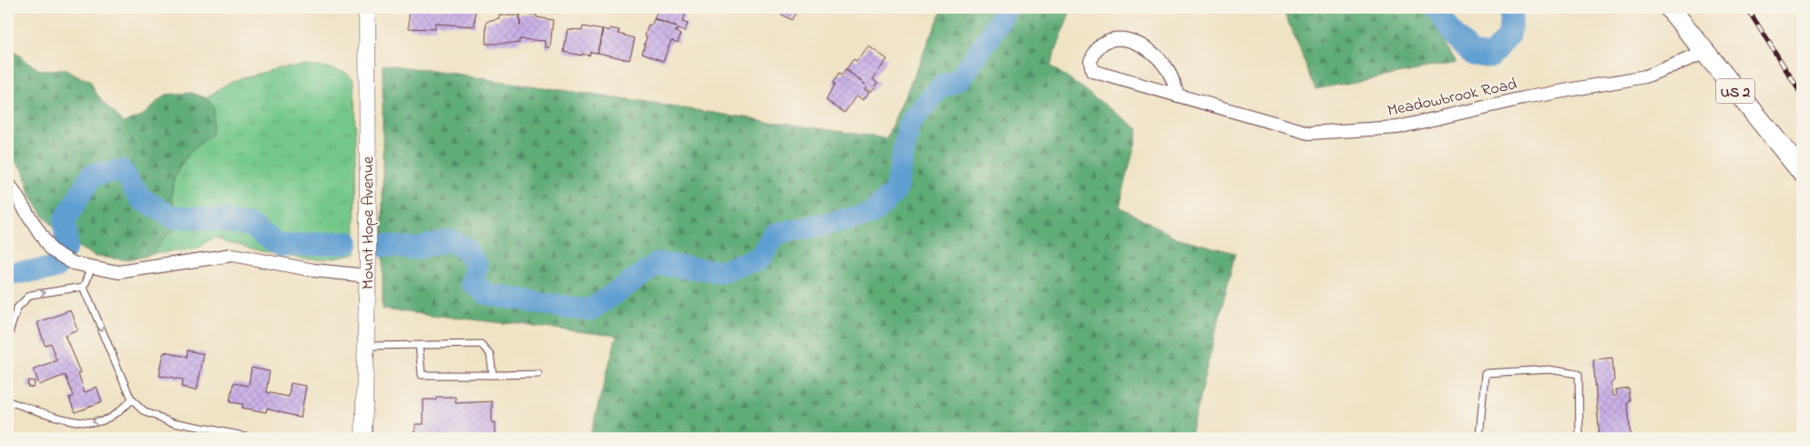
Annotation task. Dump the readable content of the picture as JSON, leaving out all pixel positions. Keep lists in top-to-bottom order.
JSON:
{
  "streets": {
    "main road": ["US 2"],
    "street": ["Meadowbrook Road", "Mount Hope Avenue"]
  },
  "crossings": [
    ["US 2", "Meadowbrook Road"]
  ]
}
